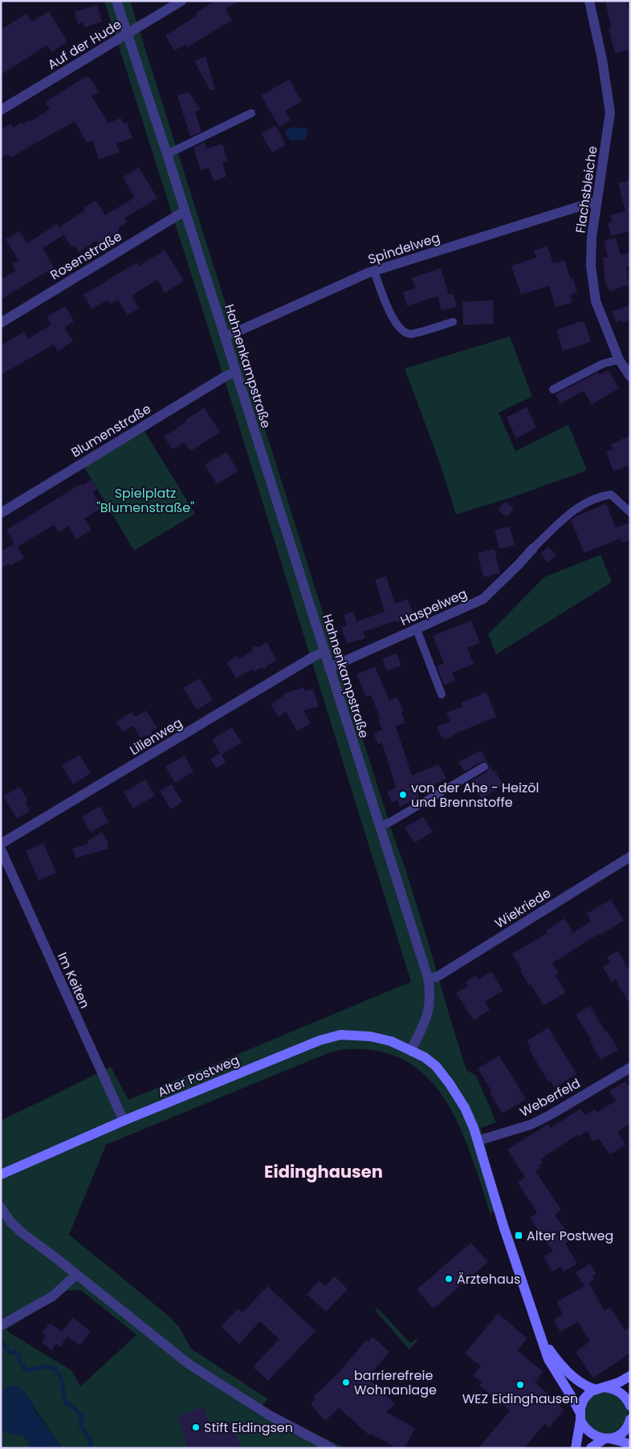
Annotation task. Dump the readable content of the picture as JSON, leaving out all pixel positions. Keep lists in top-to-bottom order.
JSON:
{
  "streets": {
    "street": [
      "Auf der Hude",
      "Flachsbleiche",
      "Spindelweg",
      "Rosenstraße",
      "Hahnenkampstraße",
      "Blumenstraße",
      "Haspelweg",
      "Lilienweg",
      "Wiekriede",
      "Im Keiten",
      "Alter Postweg",
      "Weberfeld"
    ]
  },
  "crossings": [
    ["Auf der Hude", "Hahnenkampstraße"],
    ["Flachsbleiche", "Spindelweg"],
    ["Spindelweg", "Hahnenkampstraße"],
    ["Rosenstraße", "Hahnenkampstraße"],
    ["Hahnenkampstraße", "Blumenstraße"],
    ["Hahnenkampstraße", "Haspelweg"],
    ["Hahnenkampstraße", "Lilienweg"],
    ["Hahnenkampstraße", "Wiekriede"],
    ["Hahnenkampstraße", "Alter Postweg"],
    ["Im Keiten", "Alter Postweg"]
  ],
  "districts": ["Eidinghausen"],
  "parks": ["Spielplatz \"Blumenstraße\""],
  "places": {
    "other": [
      "von der Ahe - Heizöl und Brennstoffe",
      "Ärztehaus",
      "barrierefreie Wohnanlage",
      "WEZ Eidinghausen",
      "Stift Eidingsen"
    ],
    "transit": ["Alter Postweg"]
  }
}
